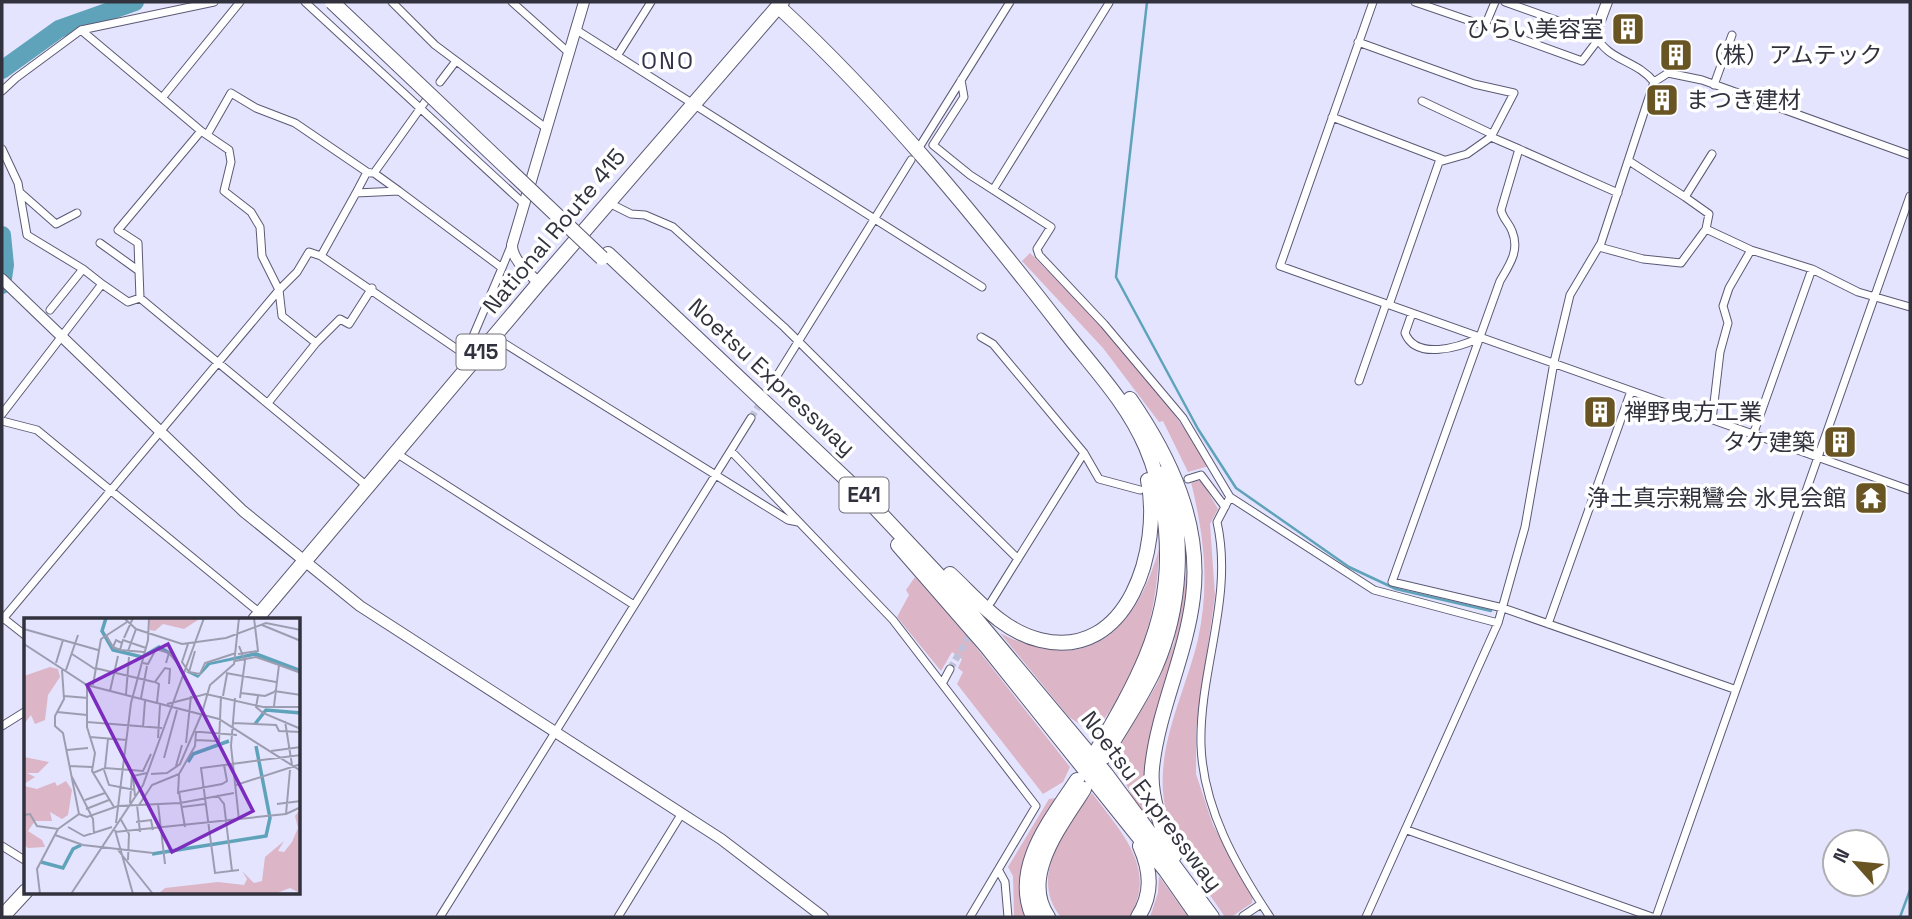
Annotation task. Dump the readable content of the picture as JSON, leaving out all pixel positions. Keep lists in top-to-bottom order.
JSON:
{
  "streets": {
    "highway": [
      "National Route 415",
      "415",
      "Noetsu Expressway",
      "E41"
    ]
  },
  "districts": ["ONO"],
  "places": {
    "building": [
      "ひらい美容室",
      "（株）アムテック",
      "まつき建材",
      "禅野曳方工業",
      "タケ建築"
    ],
    "temple": ["浄土真宗親鸞会 氷見会館"]
  },
  "north": "top left"
}
